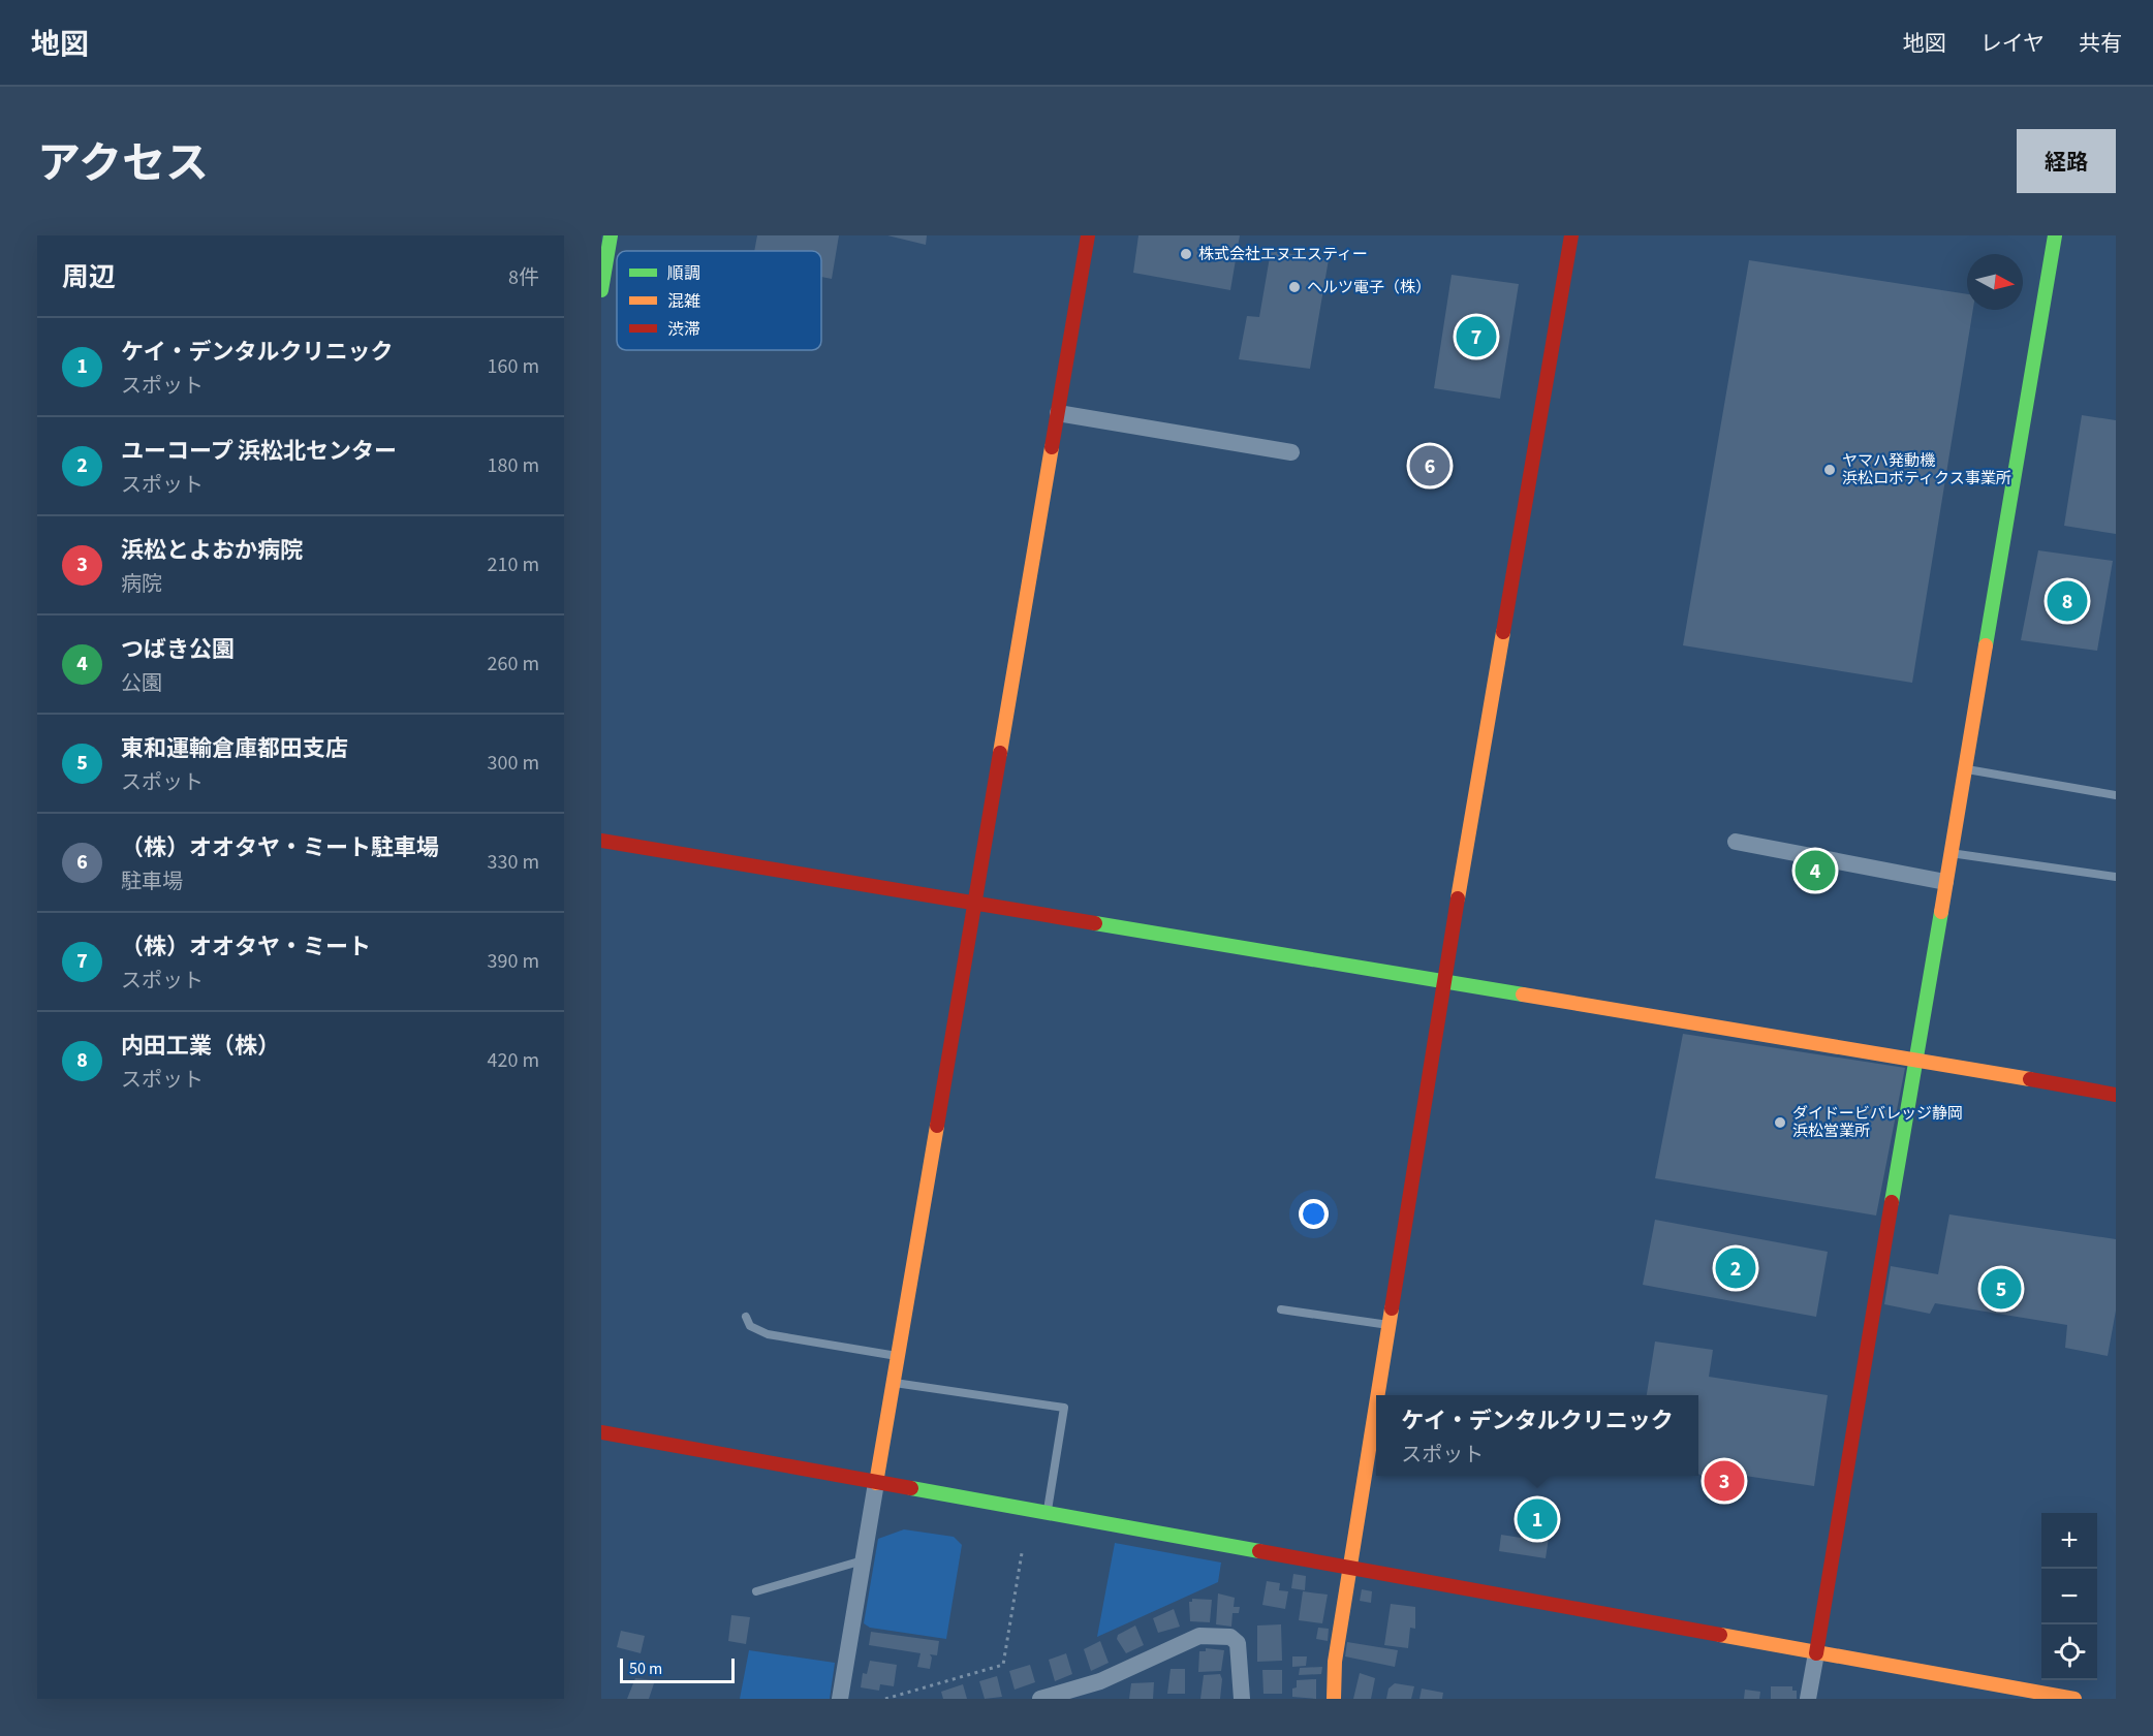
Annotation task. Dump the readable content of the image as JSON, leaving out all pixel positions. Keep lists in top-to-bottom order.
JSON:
{
  "places": [
    "株式会社エヌエスティー",
    "ヘルツ電子（株）",
    "ヤマハ発動機 浜松ロボティクス事業所",
    "ダイドービバレッジ静岡 浜松営業所"
  ],
  "legend": ["順調", "混雑", "渋滞"],
  "scale_bar": "50 m",
  "north": "right",
  "page": {
    "header": "地図",
    "nav": ["地図", "レイヤ", "共有"],
    "title": "アクセス",
    "buttons": "経路",
    "heading": ["周辺", "8件"],
    "pins": [
      "7",
      "6",
      "8",
      "4",
      "2",
      "5",
      "3",
      "1"
    ],
    "list": [
      {
        "mark": "1",
        "name": "ケイ・デンタルクリニック",
        "note": "スポット",
        "value": "160 m"
      },
      {
        "mark": "2",
        "name": "ユーコープ 浜松北センター",
        "note": "スポット",
        "value": "180 m"
      },
      {
        "mark": "3",
        "name": "浜松とよおか病院",
        "note": "病院",
        "value": "210 m"
      },
      {
        "mark": "4",
        "name": "つばき公園",
        "note": "公園",
        "value": "260 m"
      },
      {
        "mark": "5",
        "name": "東和運輸倉庫都田支店",
        "note": "スポット",
        "value": "300 m"
      },
      {
        "mark": "6",
        "name": "（株）オオタヤ・ミート駐車場",
        "note": "駐車場",
        "value": "330 m"
      },
      {
        "mark": "7",
        "name": "（株）オオタヤ・ミート",
        "note": "スポット",
        "value": "390 m"
      },
      {
        "mark": "8",
        "name": "内田工業（株）",
        "note": "スポット",
        "value": "420 m"
      }
    ],
    "popup": ["ケイ・デンタルクリニック", "スポット"],
    "map_buttons": ["+", "−"],
    "scale": "50 m"
  }
}
